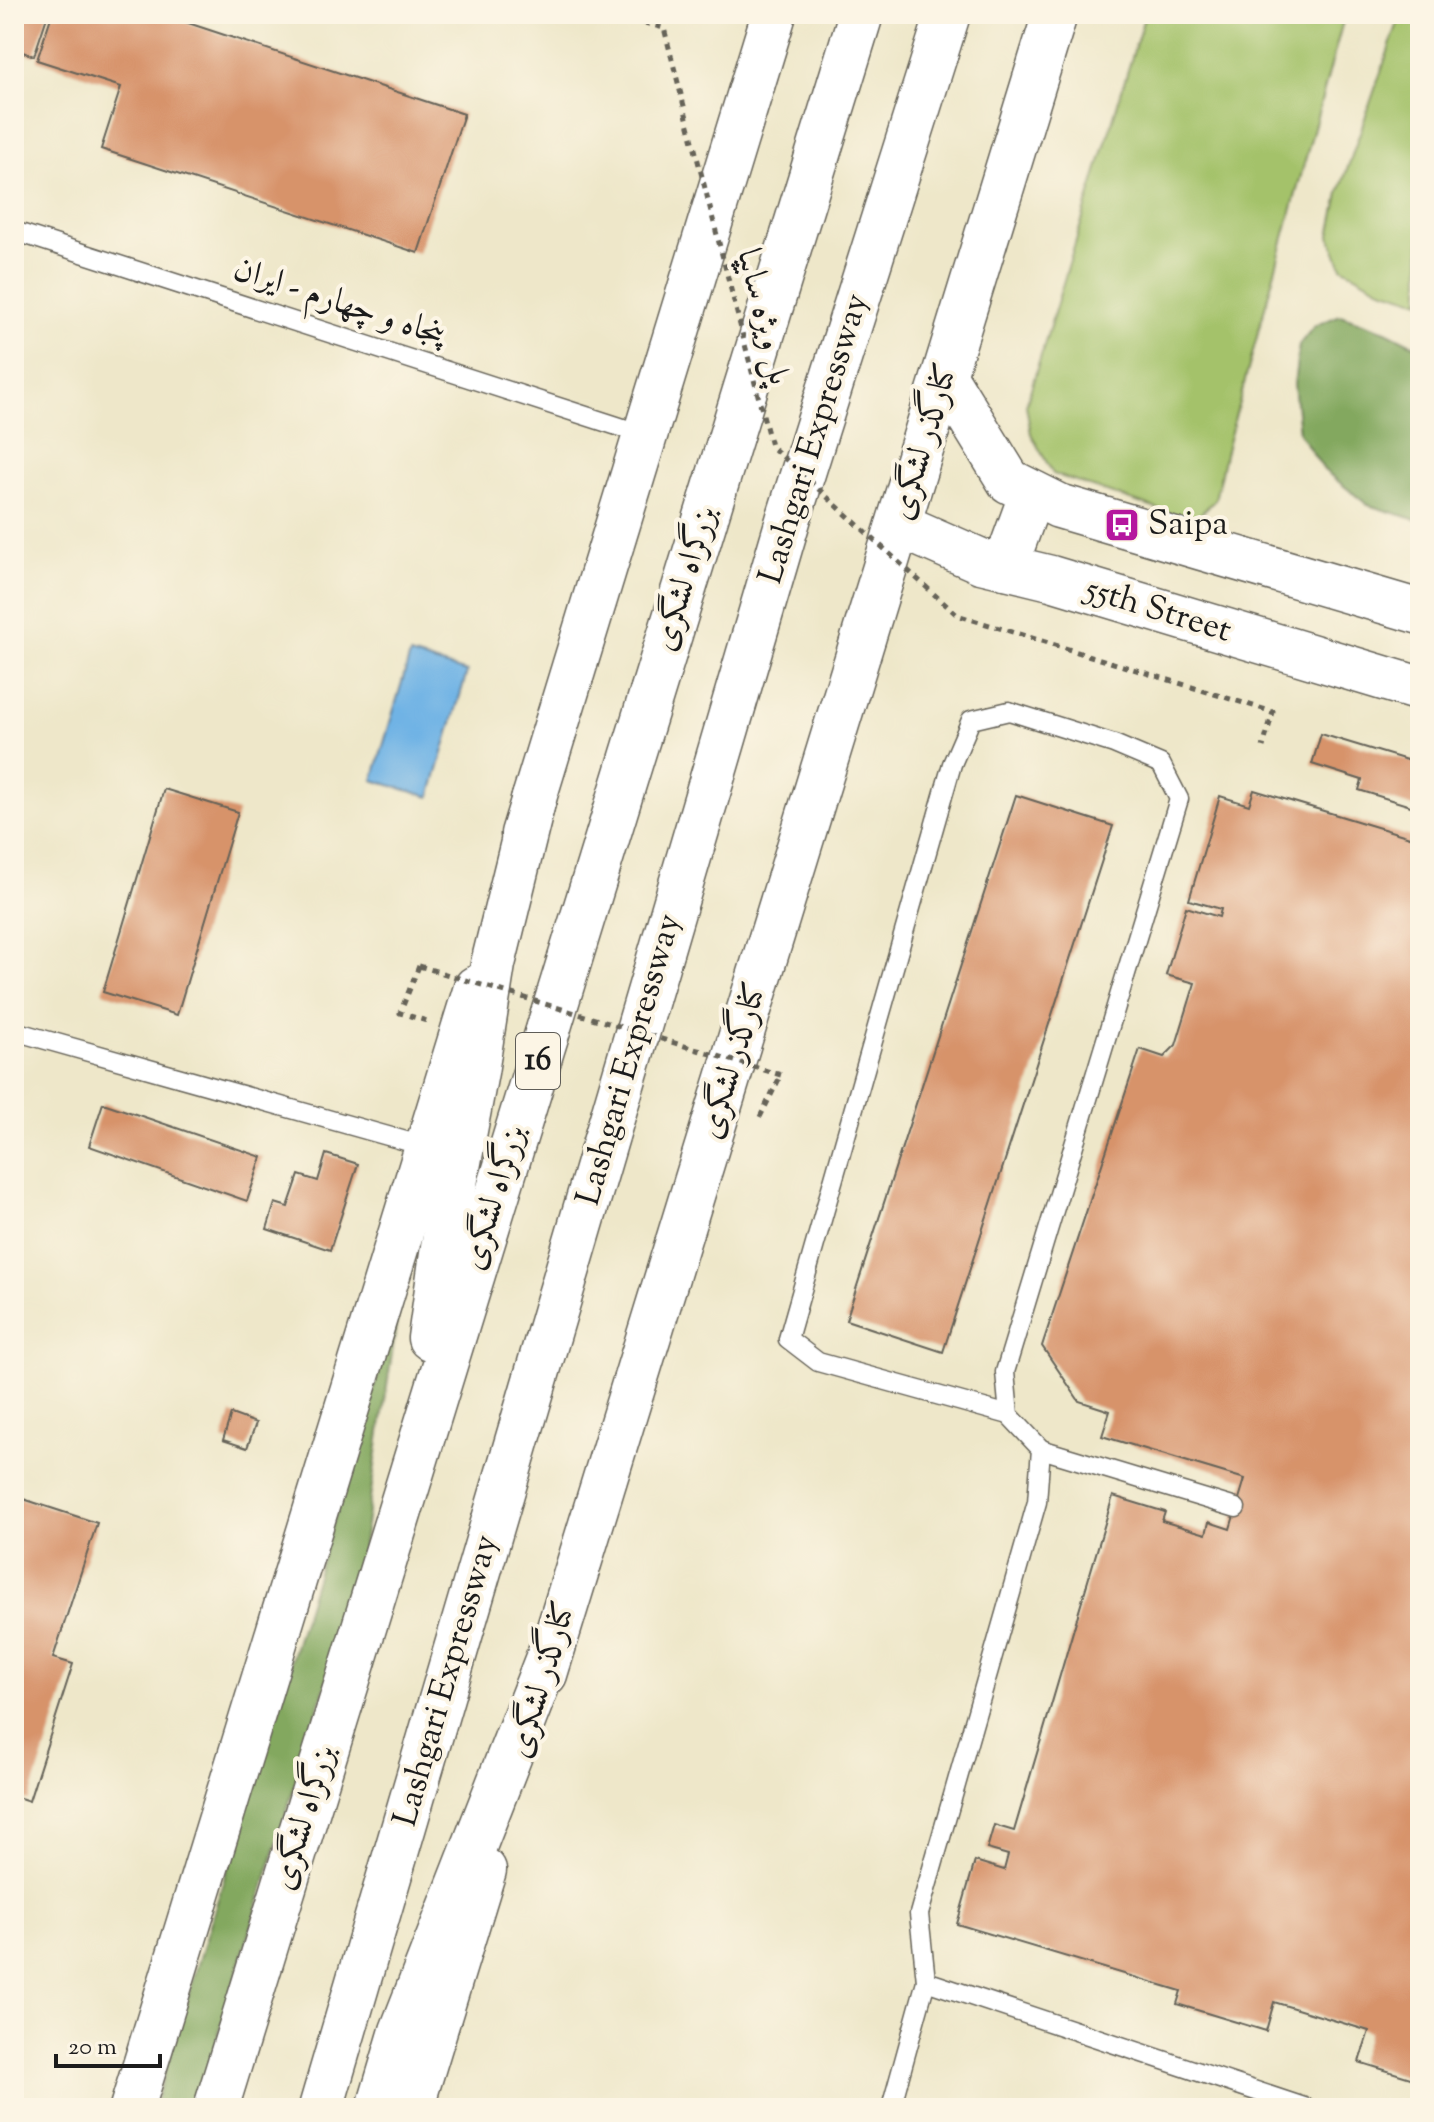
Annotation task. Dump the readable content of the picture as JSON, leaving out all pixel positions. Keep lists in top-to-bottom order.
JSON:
{
  "streets": {
    "main road": [
      "Lashgari Expressway",
      "کنارگذر لشگری",
      "بزرگراه لشگری",
      "55th Street",
      "16"
    ],
    "lane": ["پنجاه و چهارم - ایران"],
    "path": ["پل ویژه سایپا"]
  },
  "crossings": [
    ["کنارگذر لشگری", "55th Street"]
  ],
  "places": {
    "bus stop": ["Saipa"]
  },
  "scale_bar": "20 m"
}
